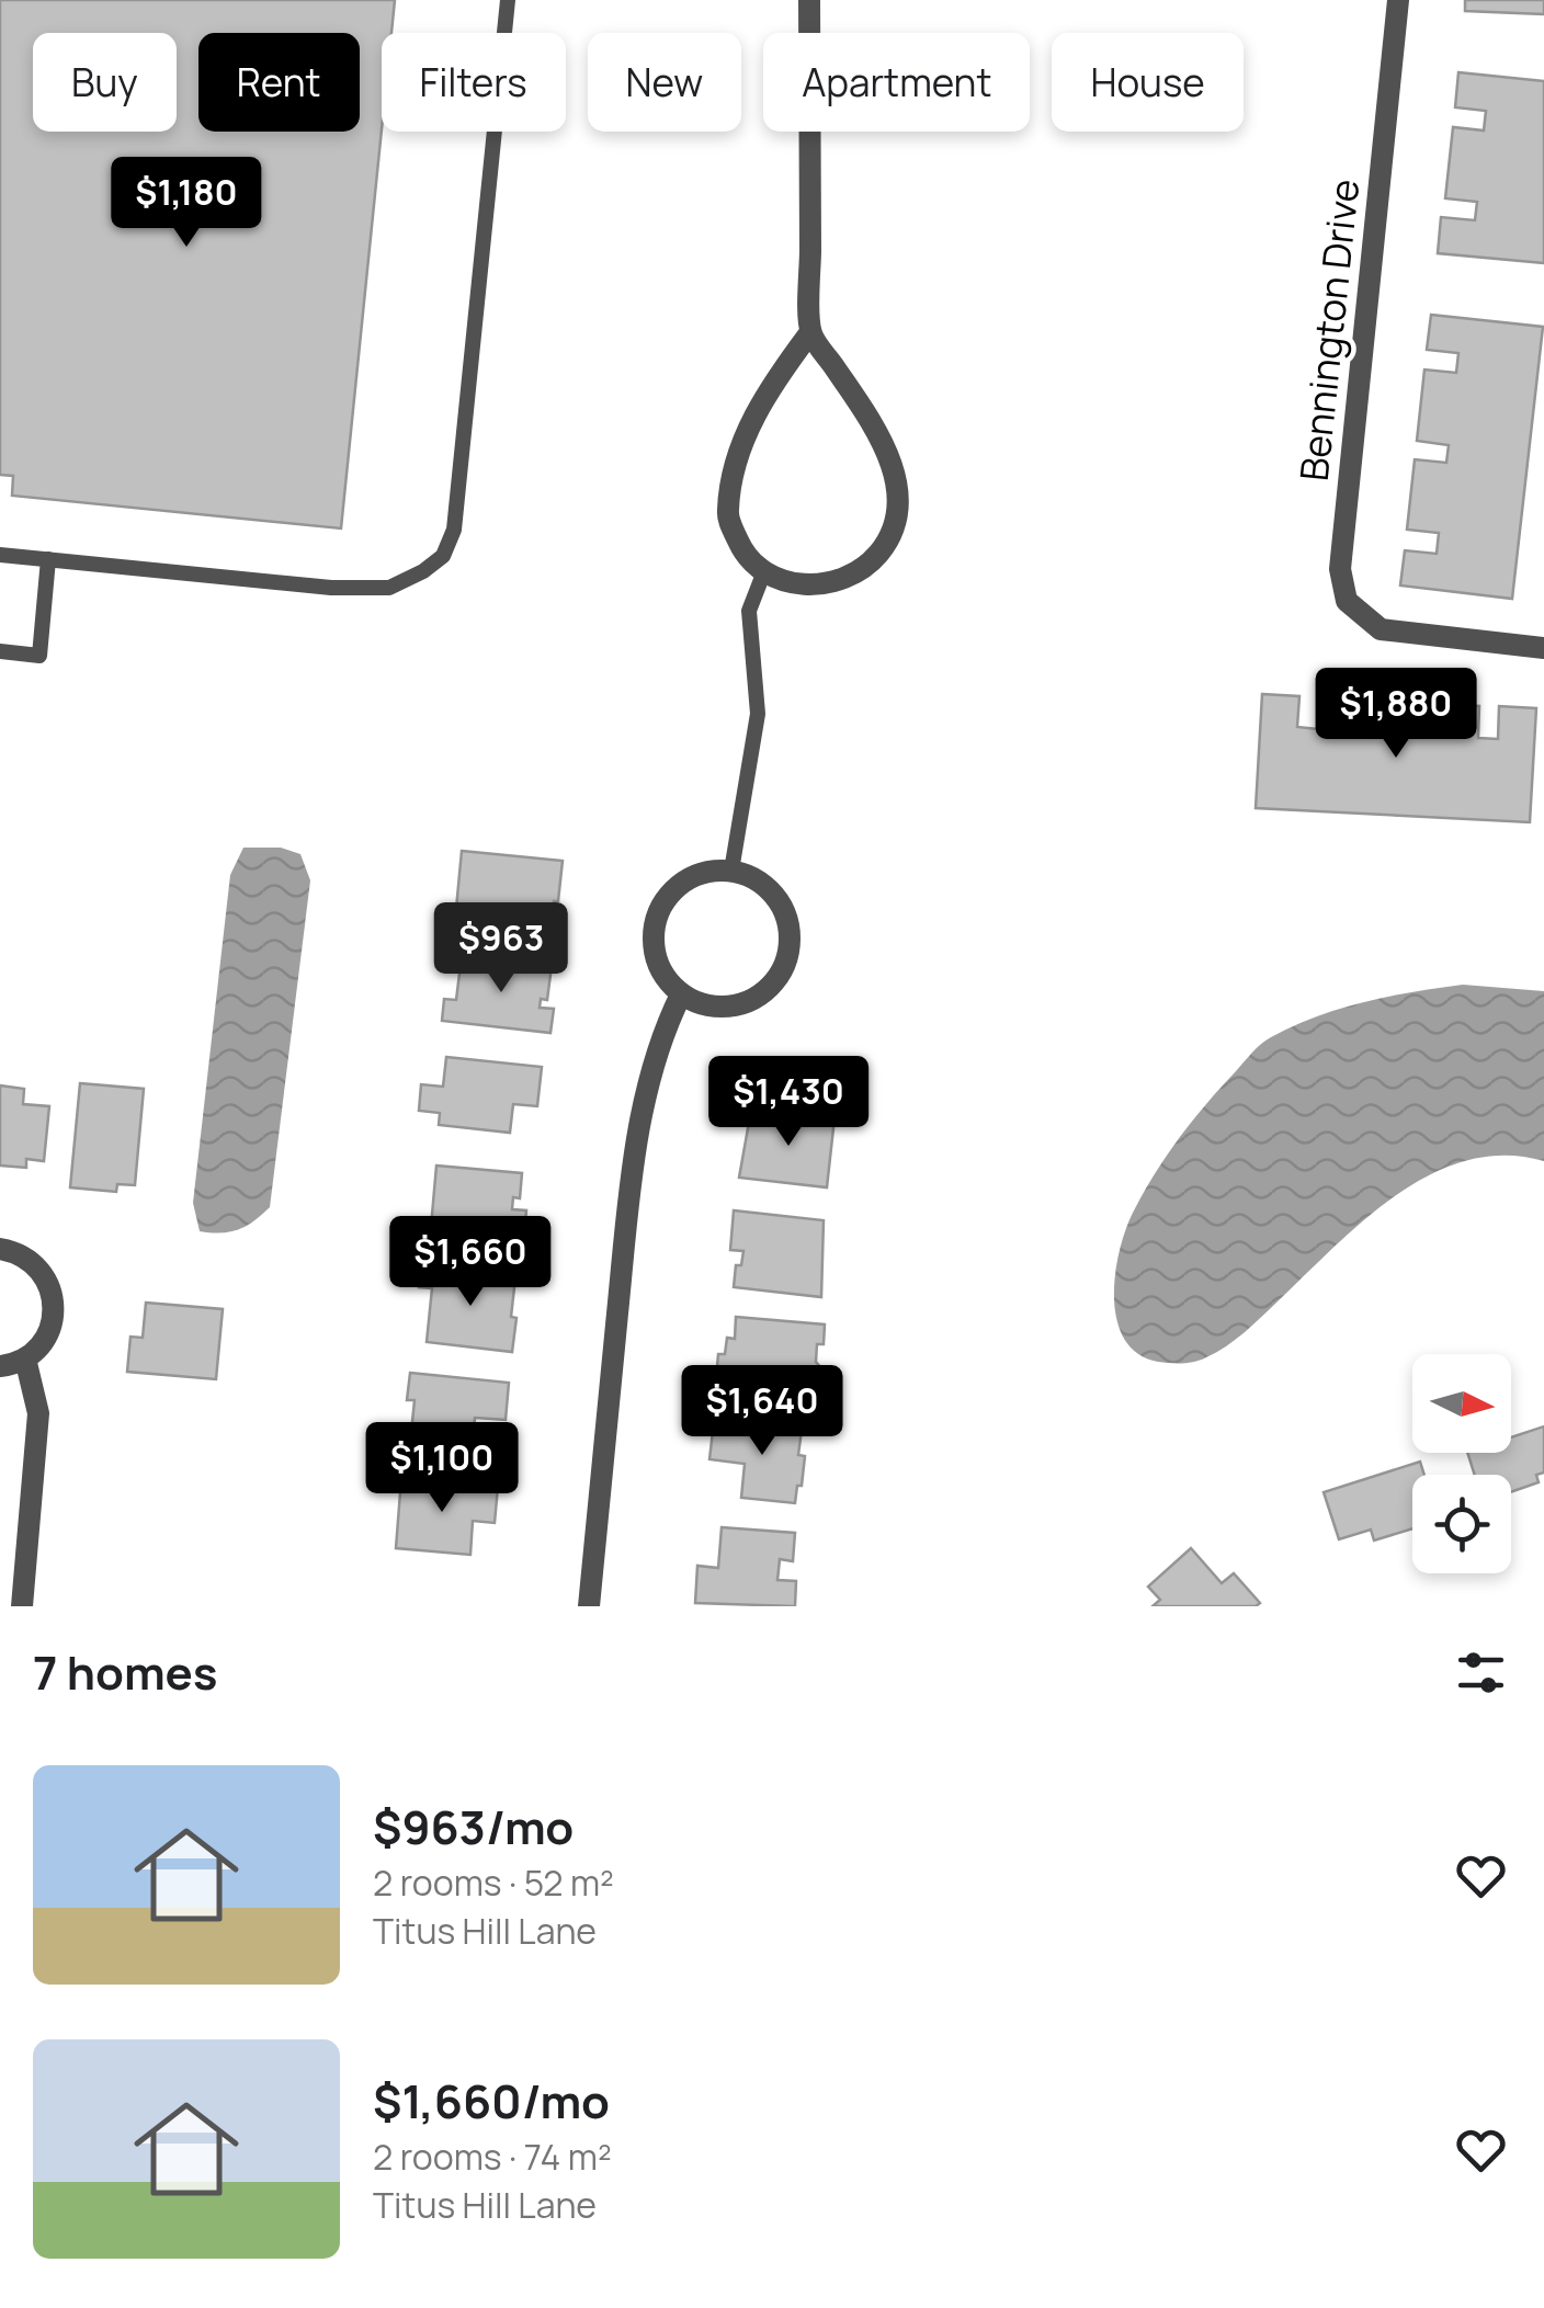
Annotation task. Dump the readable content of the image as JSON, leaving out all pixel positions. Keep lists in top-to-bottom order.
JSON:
{
  "streets": {
    "street": ["Bennington Drive"]
  },
  "north": "right",
  "page": {
    "chip": [
      "Buy",
      "Rent",
      "Filters",
      "New",
      "Apartment",
      "House"
    ],
    "price": [
      "$1,180",
      "$1,880",
      "$963",
      "$1,430",
      "$1,660",
      "$1,640",
      "$1,100"
    ],
    "heading": "7 homes",
    "list": [
      {
        "name": "$963/mo",
        "note": "2 rooms · 52 m² · Titus Hill Lane"
      },
      {
        "name": "$1,660/mo",
        "note": "2 rooms · 74 m² · Titus Hill Lane"
      }
    ]
  }
}
